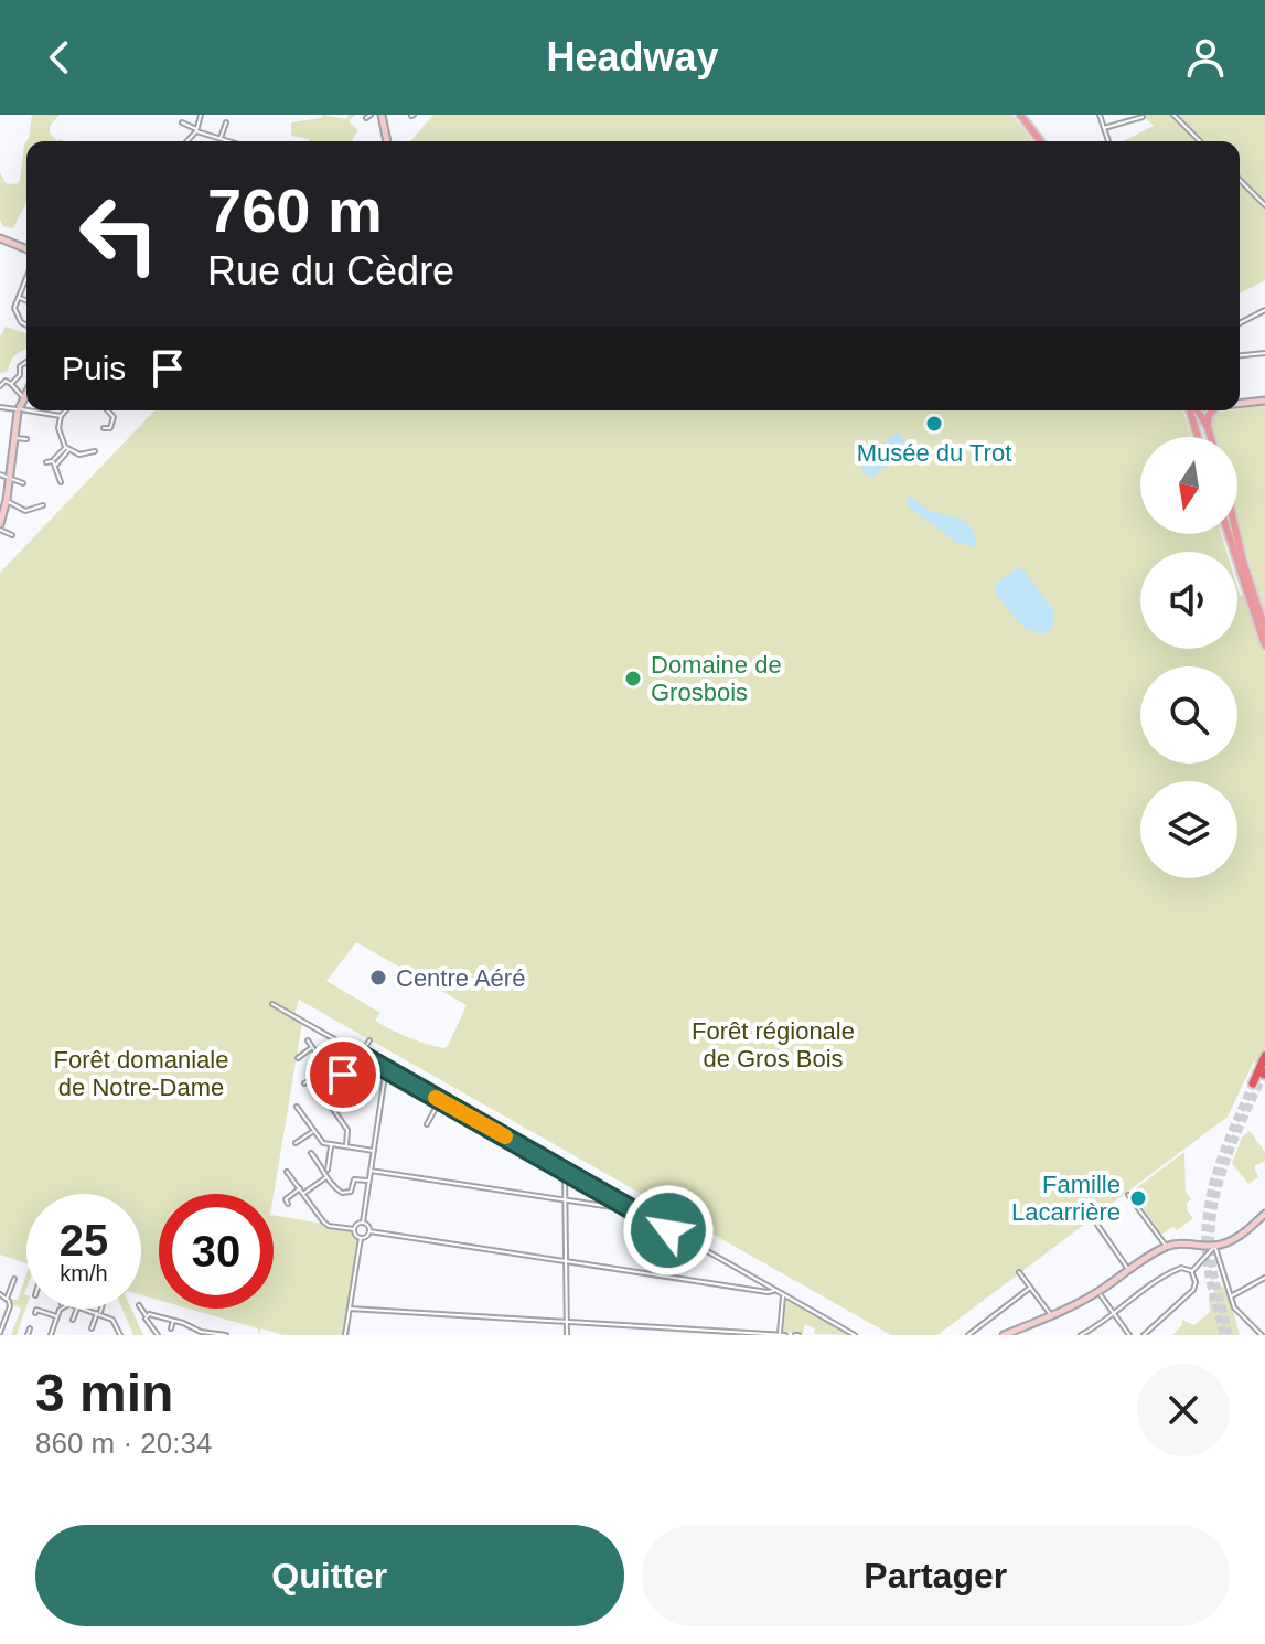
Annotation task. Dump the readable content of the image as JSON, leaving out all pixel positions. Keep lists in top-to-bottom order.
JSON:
{
  "parks": ["Forêt régionale de Gros Bois", "Forêt domaniale de Notre-Dame"],
  "places": [
    "Musée du Trot",
    "Domaine de Grosbois",
    "Centre Aéré",
    "Famille Lacarrière"
  ],
  "north": "bottom",
  "page": {
    "header": "Headway",
    "turn": ["760 m", "Rue du Cèdre"],
    "then": "Puis",
    "speed": "25 km/h",
    "limit": "30",
    "heading": ["3 min", "860 m · 20:34"],
    "buttons": ["Quitter", "Partager"]
  }
}
